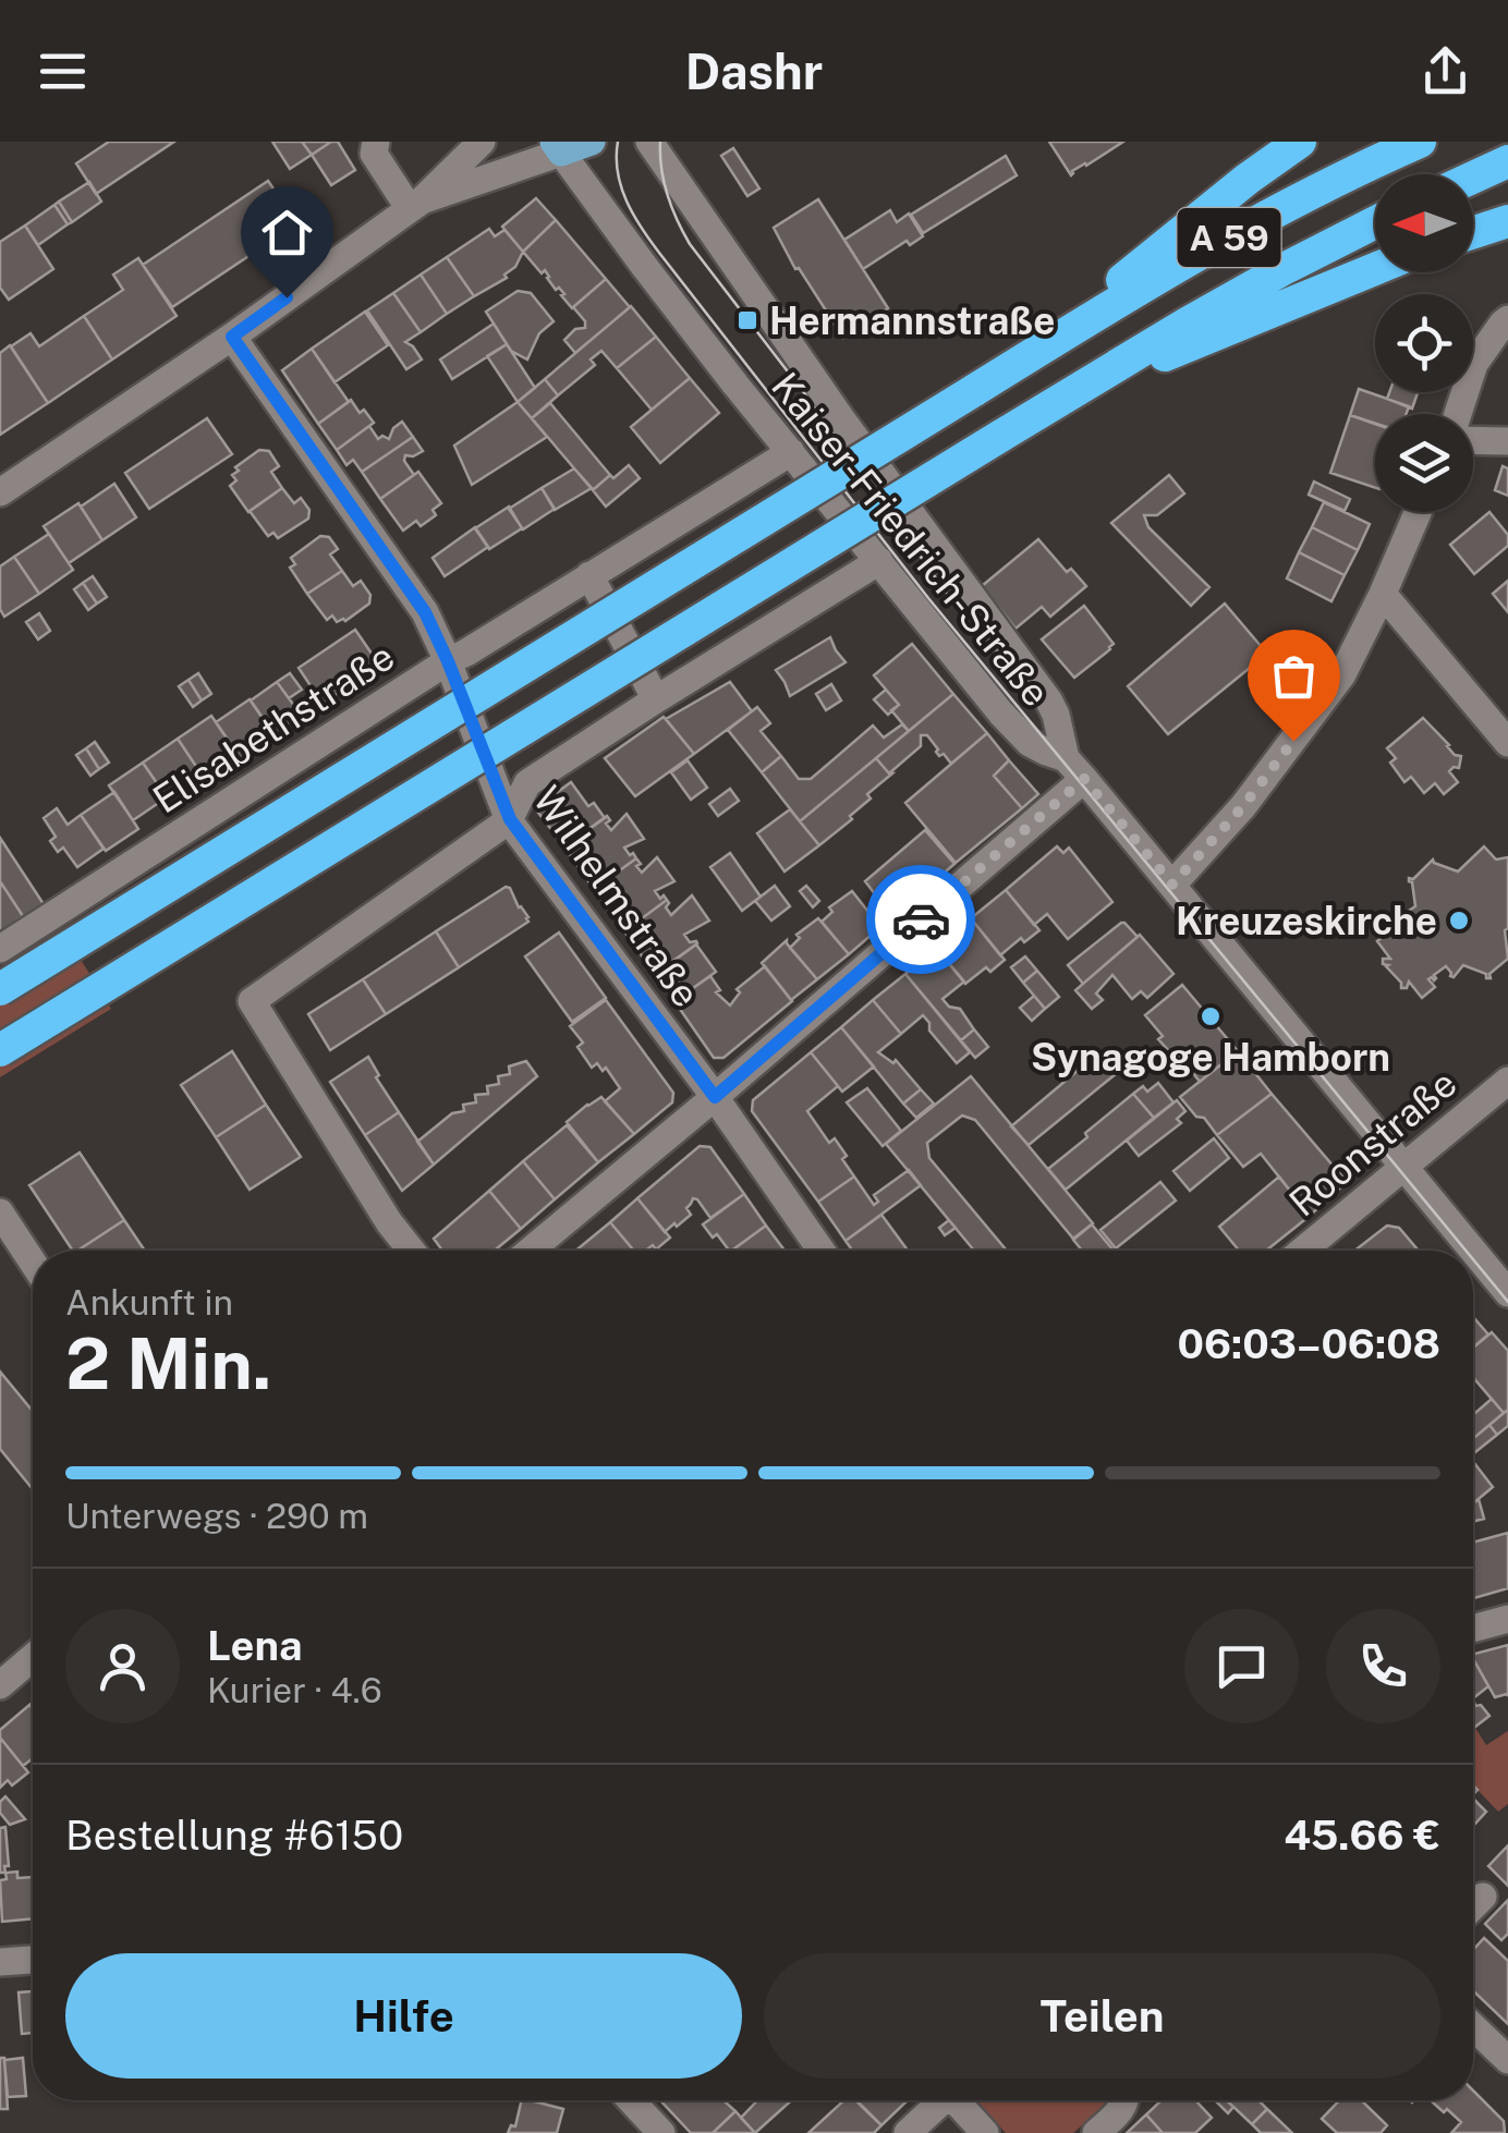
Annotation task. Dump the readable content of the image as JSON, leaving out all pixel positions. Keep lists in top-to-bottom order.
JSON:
{
  "streets": {
    "highway": ["A 59"],
    "street": [
      "Kaiser-Friedrich-Straße",
      "Elisabethstraße",
      "Wilhelmstraße",
      "Roonstraße"
    ]
  },
  "crossings": [
    ["Kaiser-Friedrich-Straße", "Elisabethstraße"],
    ["Kaiser-Friedrich-Straße", "Roonstraße"],
    ["Elisabethstraße", "Wilhelmstraße"]
  ],
  "places": {
    "transit": ["Hermannstraße"],
    "other": ["Kreuzeskirche", "Synagoge Hamborn"]
  },
  "north": "left",
  "page": {
    "header": "Dashr",
    "heading": ["2 Min.", "Ankunft in", "06:03–06:08"],
    "panel": [
      "Lena",
      "Kurier · 4.6",
      "Bestellung #6150",
      "45.66 €"
    ],
    "bar": "Unterwegs · 290 m",
    "buttons": ["Hilfe", "Teilen"]
  }
}
